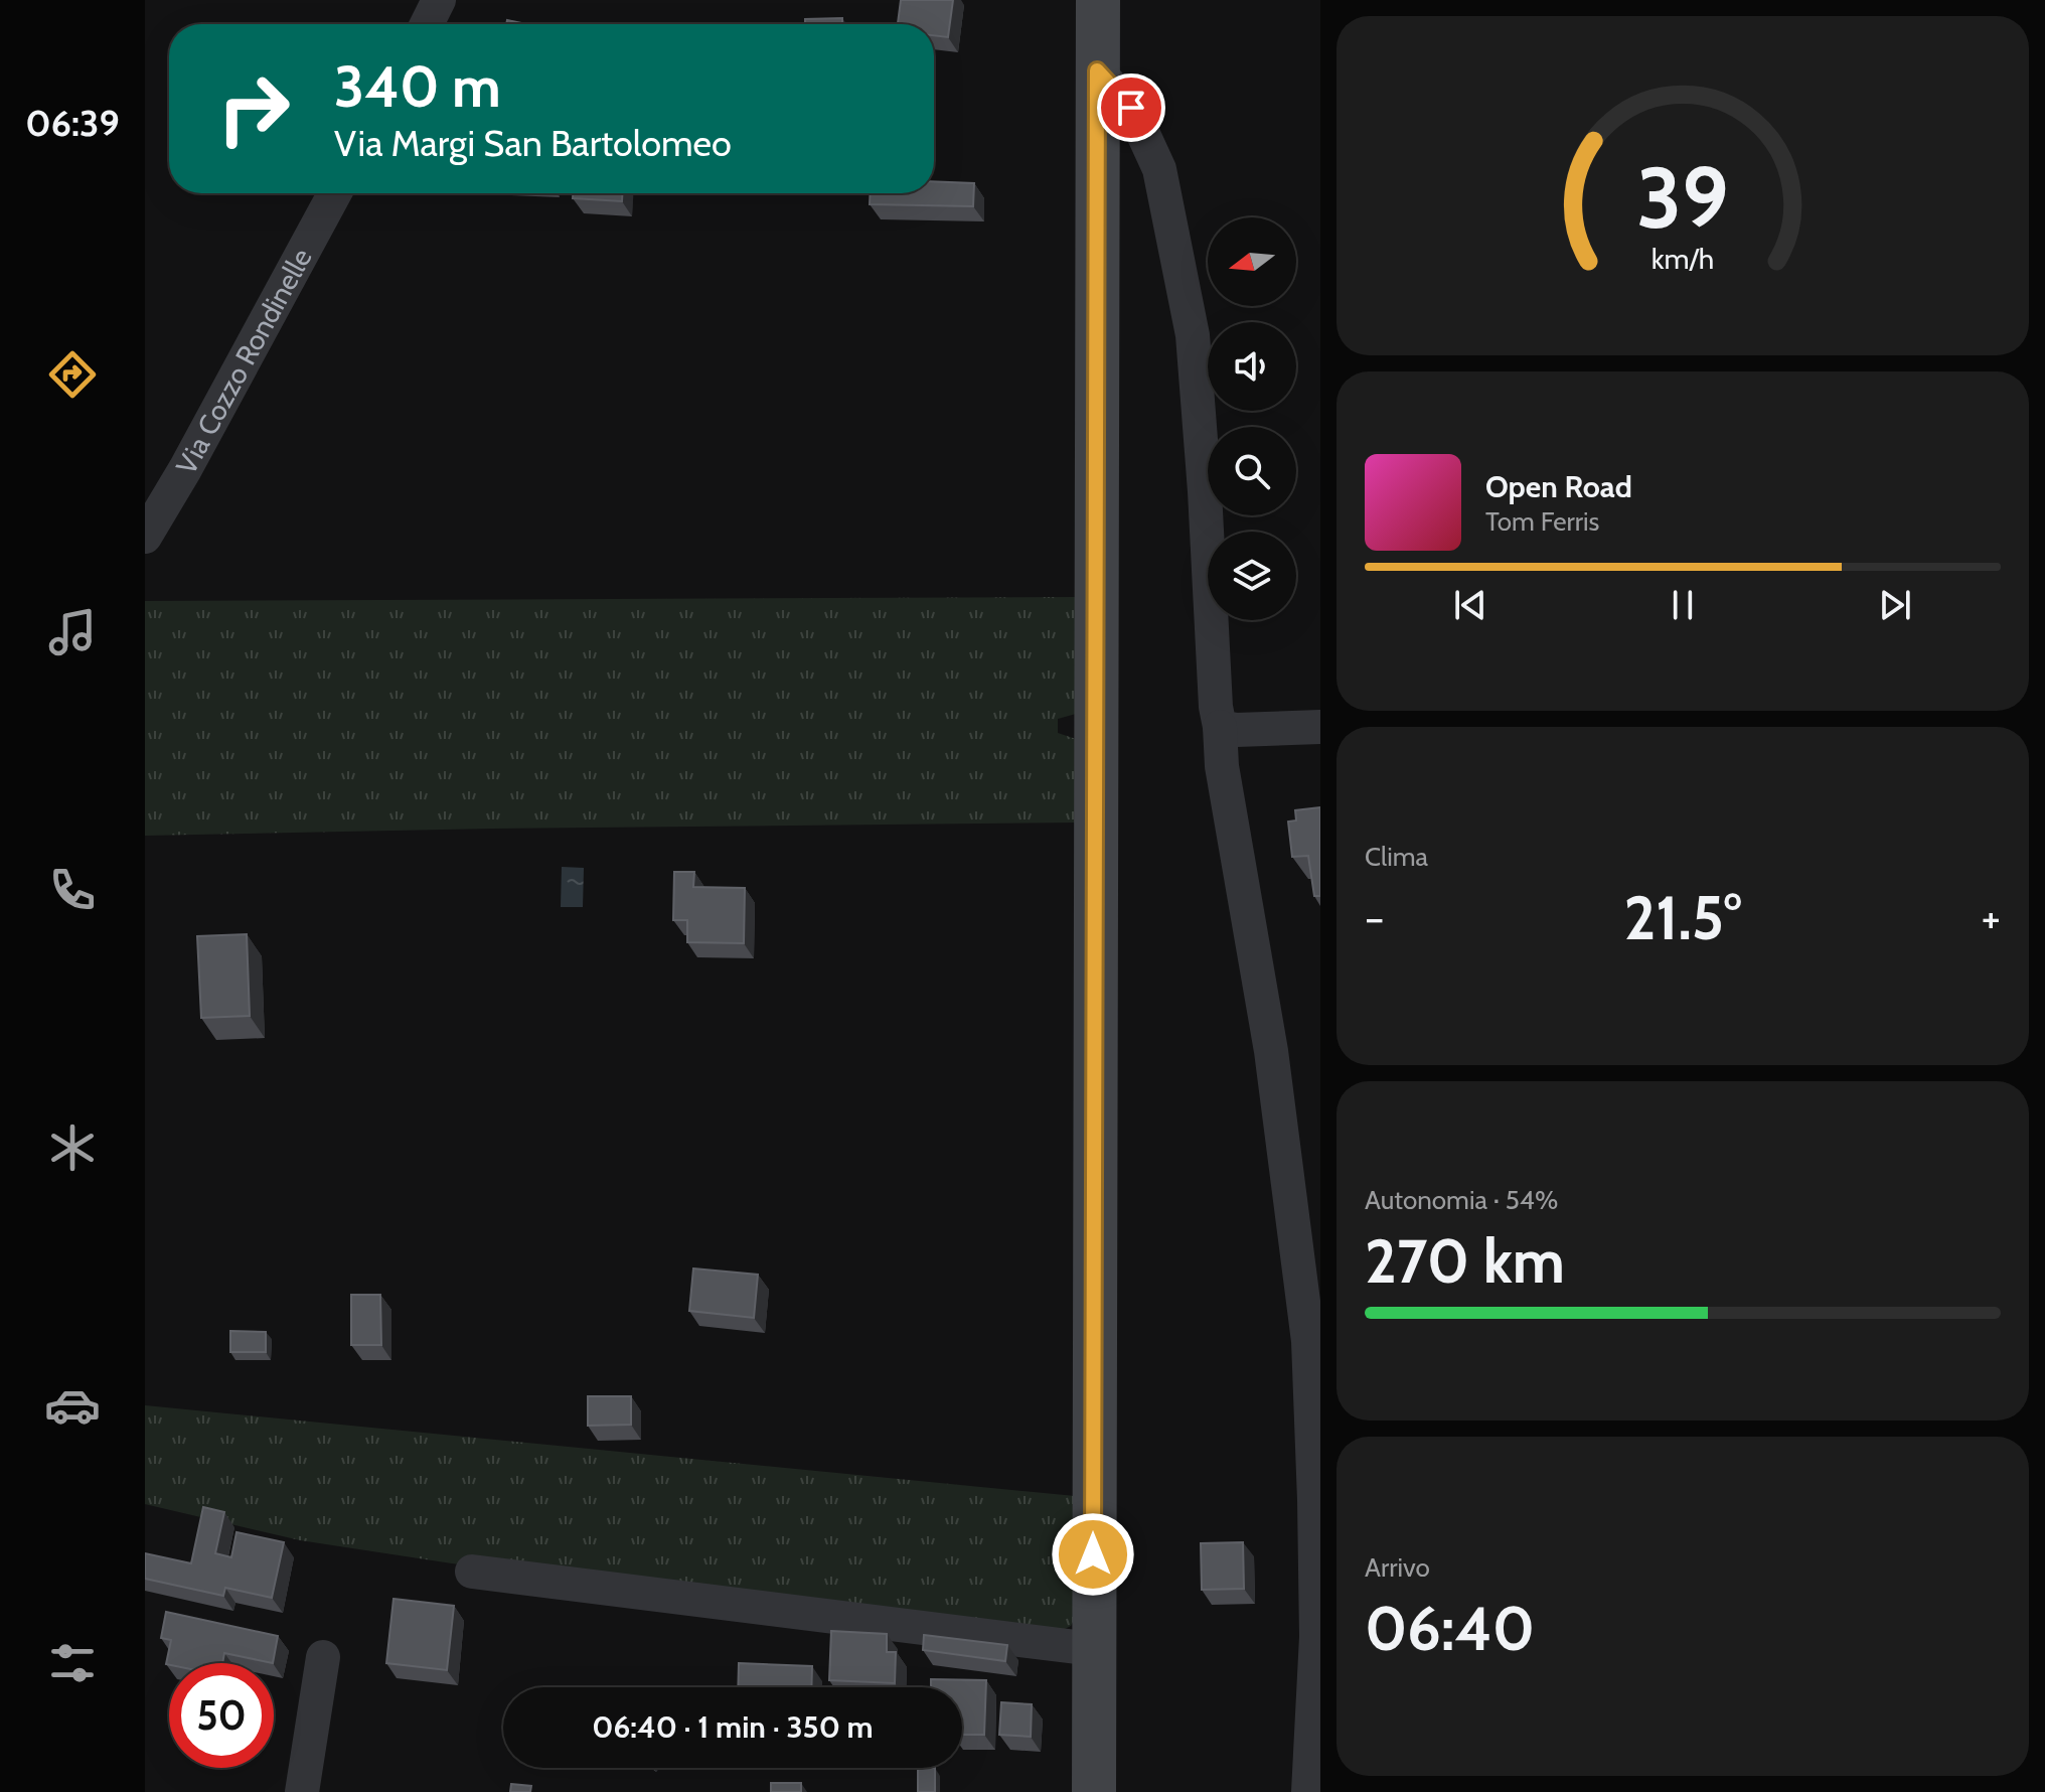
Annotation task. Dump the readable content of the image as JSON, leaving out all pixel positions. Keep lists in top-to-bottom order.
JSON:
{
  "streets": {
    "street": ["Via Cozzo Rondinelle"]
  },
  "north": "left",
  "page": {
    "tabs": "06:39",
    "turn": ["340 m", "Via Margi San Bartolomeo"],
    "song": ["Open Road", "Tom Ferris"],
    "tile": [
      "Clima",
      ["Autonomia · 54%", "270 km"],
      ["Arrivo", "06:40"]
    ],
    "heat": ["−", "21.5°", "+"],
    "limit": "50",
    "trip": "06:40 · 1 min · 350 m",
    "gauge": ["39", "km/h"]
  }
}
